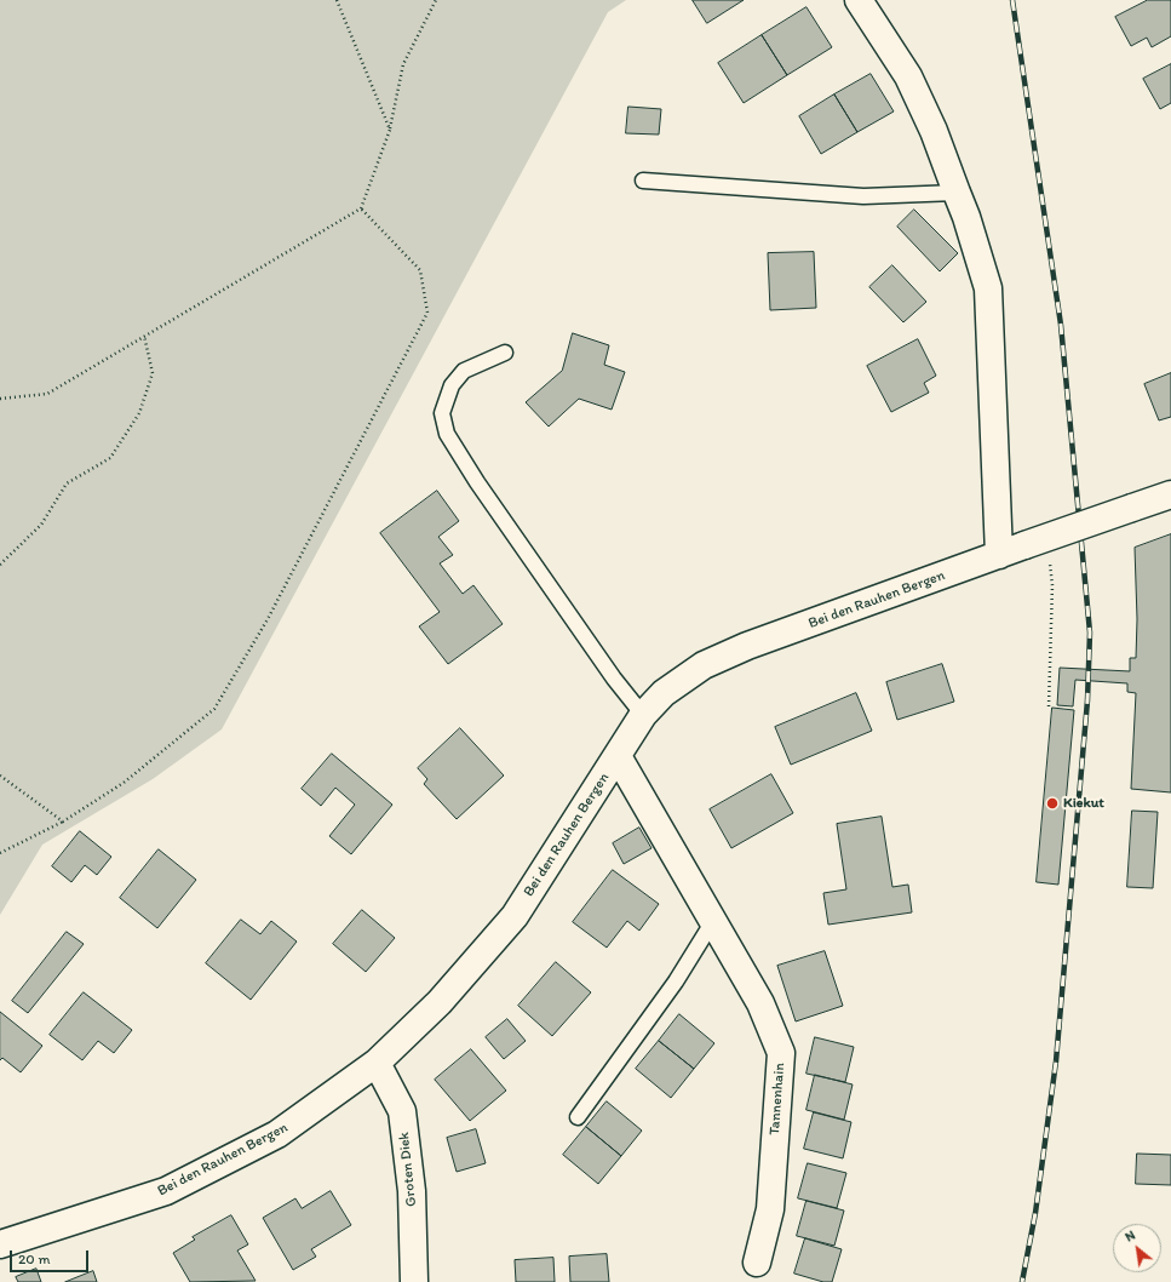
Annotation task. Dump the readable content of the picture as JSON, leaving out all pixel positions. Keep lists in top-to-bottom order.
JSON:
{
  "streets": {
    "street": ["Bei den Rauhen Bergen", "Tannenhain", "Groten Diek"]
  },
  "crossings": [
    ["Bei den Rauhen Bergen", "Tannenhain"],
    ["Bei den Rauhen Bergen", "Groten Diek"]
  ],
  "places": ["Kiekut"],
  "scale_bar": "20 m",
  "north": "top left"
}
